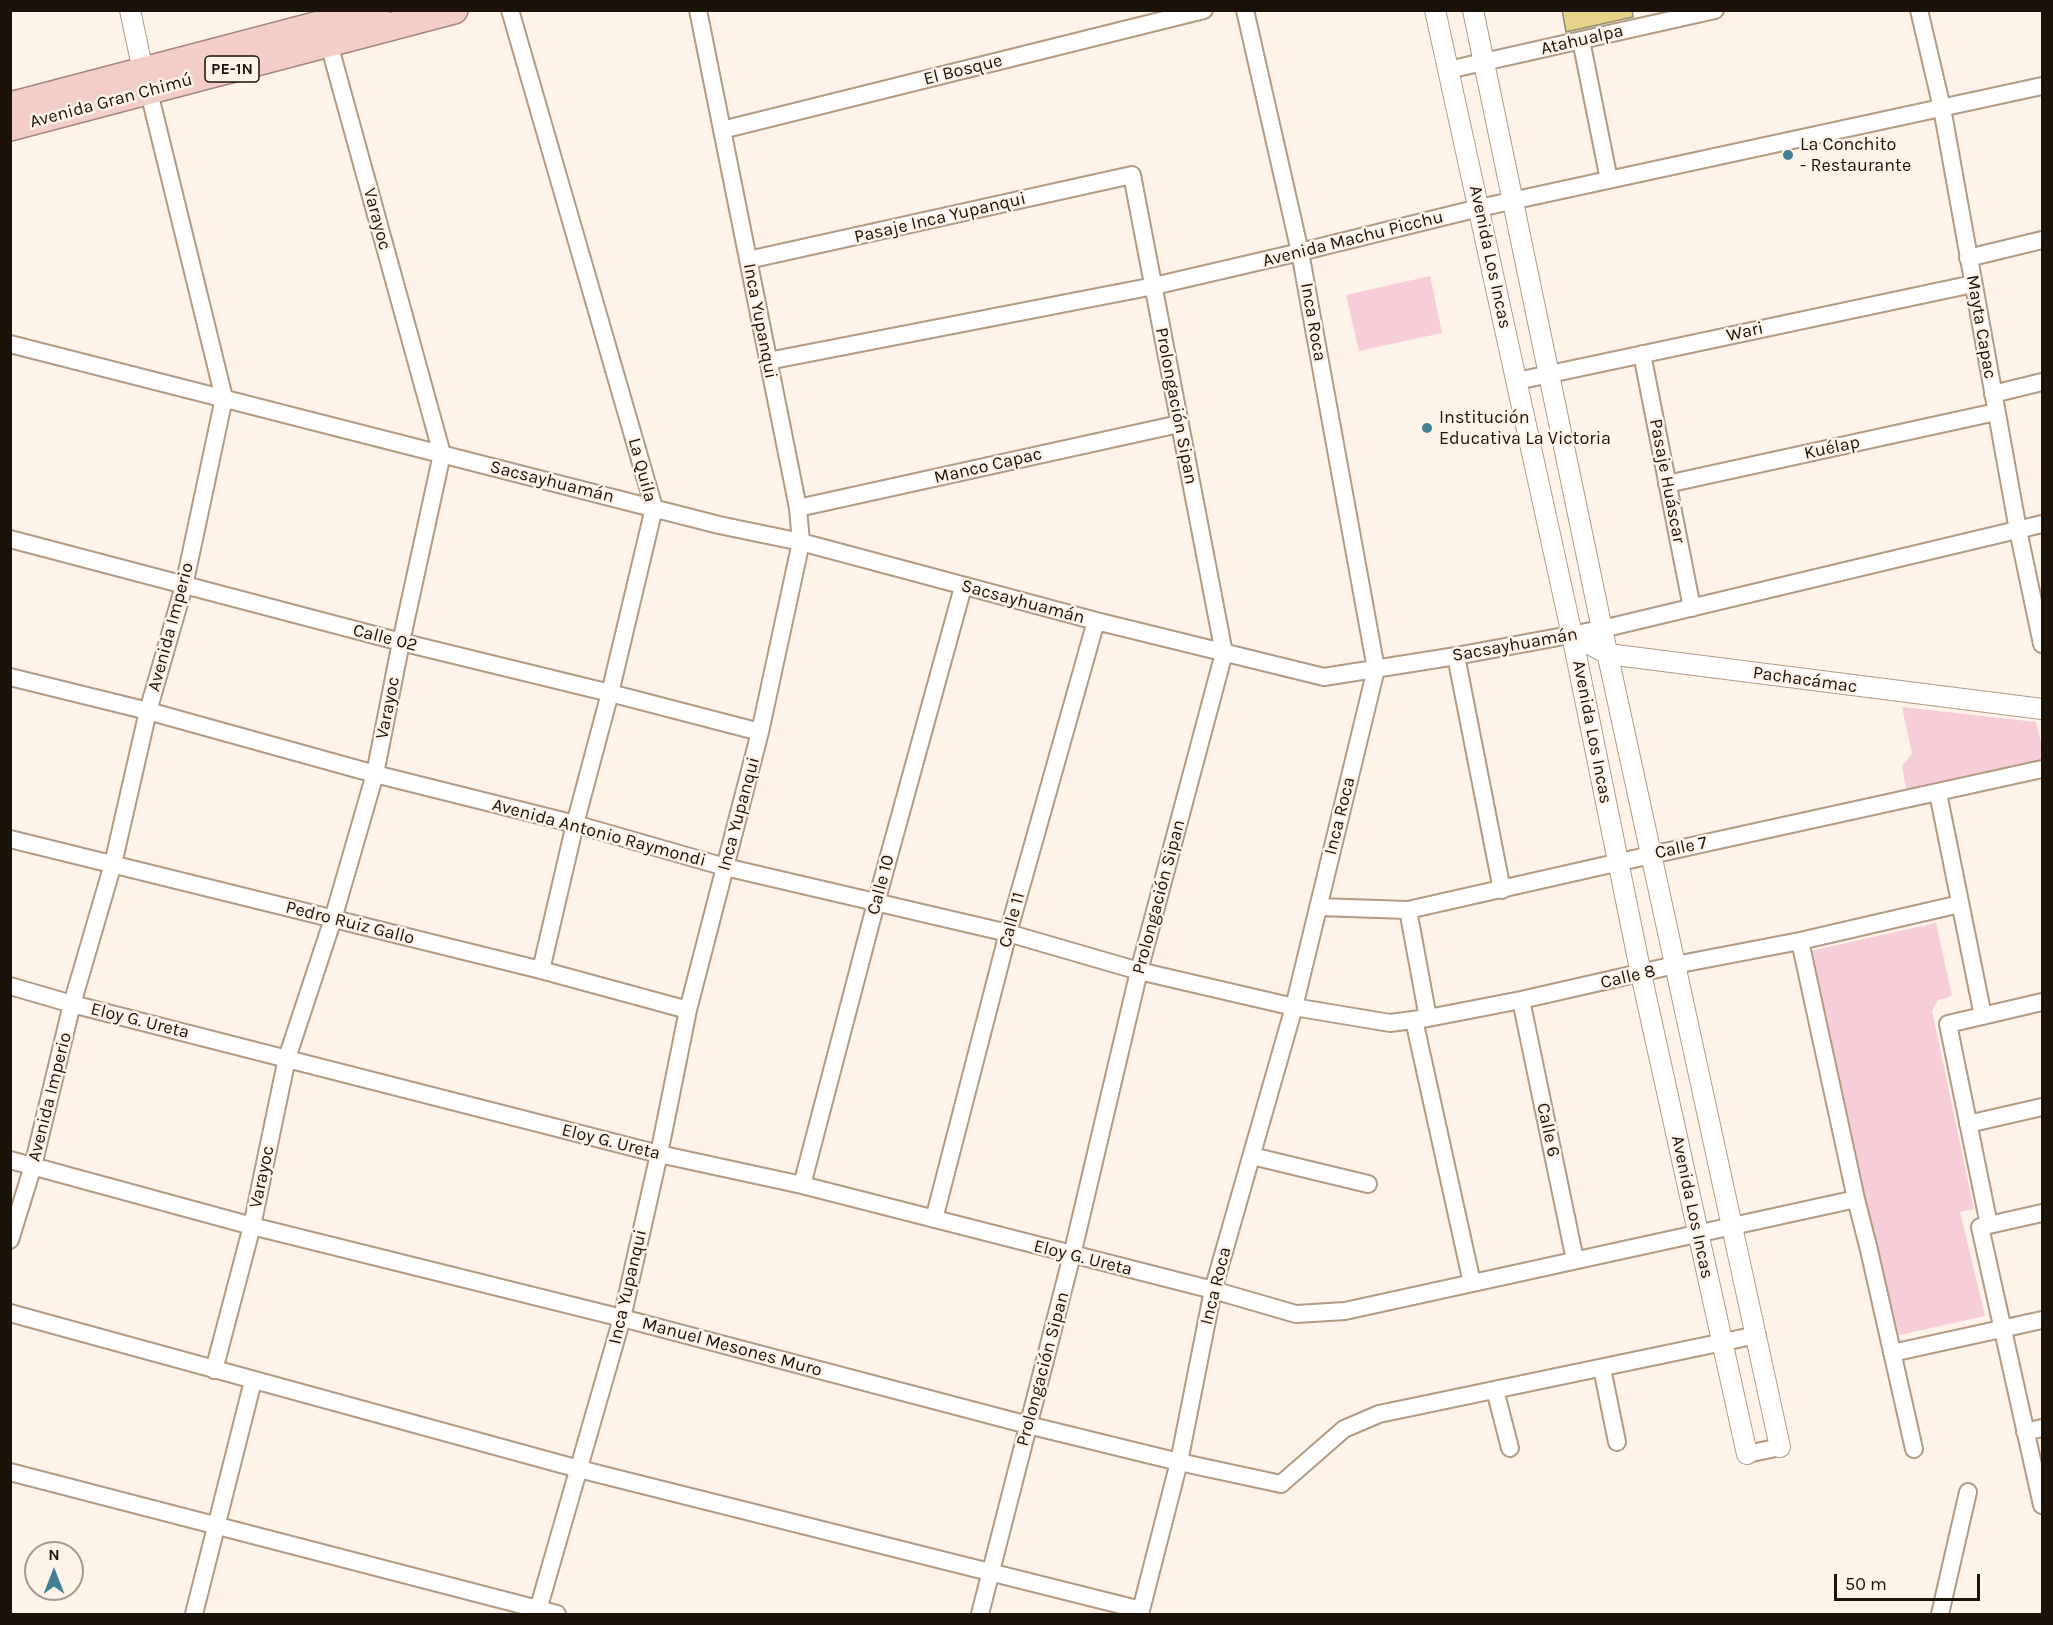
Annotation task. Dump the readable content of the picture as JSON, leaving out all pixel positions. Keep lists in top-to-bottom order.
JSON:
{
  "streets": {
    "highway": ["PE-1N", "Avenida Gran Chimú"],
    "street": [
      "Atahualpa",
      "El Bosque",
      "Pasaje Inca Yupanqui",
      "Varayoc",
      "Avenida Machu Picchu",
      "Avenida Los Incas",
      "Inca Yupanqui",
      "Inca Roca",
      "Mayta Capac",
      "Wari",
      "Prolongación Sipan",
      "Kuélap",
      "Manco Capac",
      "La Quila",
      "Pasaje Huáscar",
      "Sacsayhuamán",
      "Avenida Imperio",
      "Calle 02",
      "Pachacámac",
      "Avenida Antonio Raymondi",
      "Calle 7",
      "Calle 10",
      "Calle 11",
      "Pedro Ruiz Gallo",
      "Calle 8",
      "Eloy G. Ureta",
      "Calle 6",
      "Manuel Mesones Muro"
    ]
  },
  "crossings": [
    ["Atahualpa", "Avenida Los Incas"],
    ["El Bosque", "Inca Yupanqui"],
    ["Avenida Gran Chimú", "Varayoc"],
    ["Avenida Gran Chimú", "Avenida Imperio"],
    ["Pasaje Inca Yupanqui", "Inca Yupanqui"],
    ["Pasaje Inca Yupanqui", "Prolongación Sipan"],
    ["Varayoc", "Sacsayhuamán"],
    ["Varayoc", "Calle 02"],
    ["Varayoc", "Avenida Antonio Raymondi"],
    ["Varayoc", "Pedro Ruiz Gallo"],
    ["Varayoc", "Eloy G. Ureta"],
    ["Varayoc", "Manuel Mesones Muro"],
    ["Avenida Machu Picchu", "Avenida Los Incas"],
    ["Avenida Machu Picchu", "Inca Yupanqui"],
    ["Avenida Machu Picchu", "Inca Roca"],
    ["Avenida Machu Picchu", "Mayta Capac"],
    ["Avenida Machu Picchu", "Prolongación Sipan"],
    ["Avenida Los Incas", "Wari"],
    ["Avenida Los Incas", "Sacsayhuamán"],
    ["Avenida Los Incas", "Pachacámac"],
    ["Avenida Los Incas", "Calle 7"],
    ["Avenida Los Incas", "Calle 8"],
    ["Avenida Los Incas", "Eloy G. Ureta"],
    ["Inca Yupanqui", "Manco Capac"],
    ["Inca Yupanqui", "Sacsayhuamán"],
    ["Inca Yupanqui", "Calle 02"],
    ["Inca Yupanqui", "Avenida Antonio Raymondi"],
    ["Inca Yupanqui", "Pedro Ruiz Gallo"],
    ["Inca Yupanqui", "Eloy G. Ureta"],
    ["Inca Yupanqui", "Manuel Mesones Muro"],
    ["Inca Roca", "Sacsayhuamán"],
    ["Inca Roca", "Avenida Antonio Raymondi"],
    ["Inca Roca", "Calle 7"],
    ["Inca Roca", "Calle 8"],
    ["Inca Roca", "Eloy G. Ureta"],
    ["Inca Roca", "Manuel Mesones Muro"],
    ["Mayta Capac", "Wari"],
    ["Mayta Capac", "Kuélap"],
    ["Mayta Capac", "Sacsayhuamán"],
    ["Wari", "Pasaje Huáscar"],
    ["Prolongación Sipan", "Manco Capac"],
    ["Prolongación Sipan", "Sacsayhuamán"],
    ["Prolongación Sipan", "Avenida Antonio Raymondi"],
    ["Prolongación Sipan", "Eloy G. Ureta"],
    ["Prolongación Sipan", "Manuel Mesones Muro"],
    ["Kuélap", "Pasaje Huáscar"],
    ["La Quila", "Sacsayhuamán"],
    ["La Quila", "Calle 02"],
    ["La Quila", "Avenida Antonio Raymondi"],
    ["La Quila", "Pedro Ruiz Gallo"],
    ["Pasaje Huáscar", "Sacsayhuamán"],
    ["Sacsayhuamán", "Avenida Imperio"],
    ["Sacsayhuamán", "Pachacámac"],
    ["Sacsayhuamán", "Calle 10"],
    ["Sacsayhuamán", "Calle 11"],
    ["Avenida Imperio", "Calle 02"],
    ["Avenida Imperio", "Avenida Antonio Raymondi"],
    ["Avenida Imperio", "Pedro Ruiz Gallo"],
    ["Avenida Imperio", "Eloy G. Ureta"],
    ["Avenida Imperio", "Manuel Mesones Muro"],
    ["Avenida Antonio Raymondi", "Calle 10"],
    ["Avenida Antonio Raymondi", "Calle 11"],
    ["Avenida Antonio Raymondi", "Calle 8"],
    ["Calle 10", "Eloy G. Ureta"],
    ["Calle 11", "Eloy G. Ureta"],
    ["Calle 8", "Calle 6"],
    ["Eloy G. Ureta", "Calle 6"]
  ],
  "places": ["La Conchito - Restaurante", "Institución Educativa La Victoria"],
  "scale_bar": "50 m",
  "north": "top"
}
